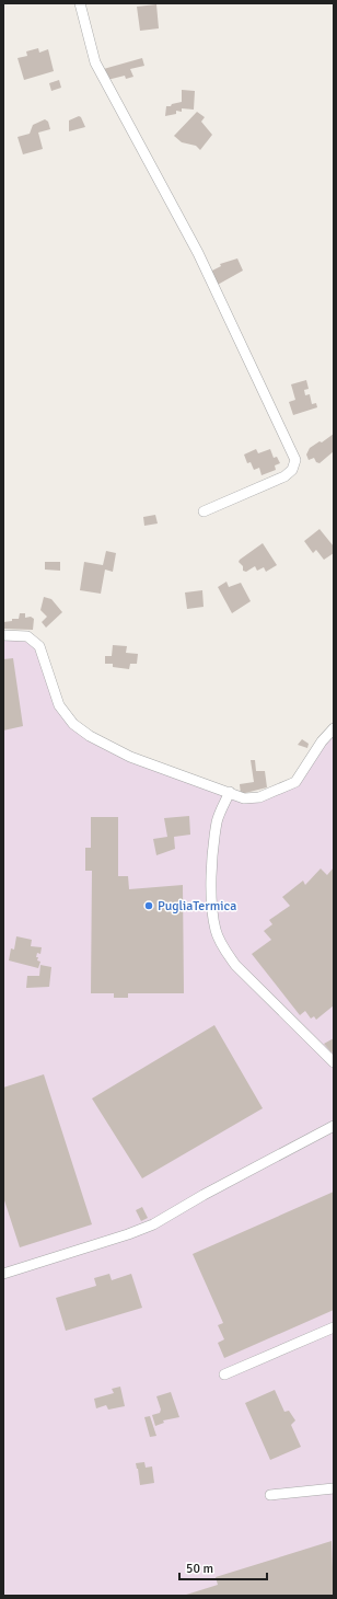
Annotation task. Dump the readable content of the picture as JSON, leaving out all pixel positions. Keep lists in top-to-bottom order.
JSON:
{
  "places": ["PugliaTermica"],
  "scale_bar": "50 m"
}
